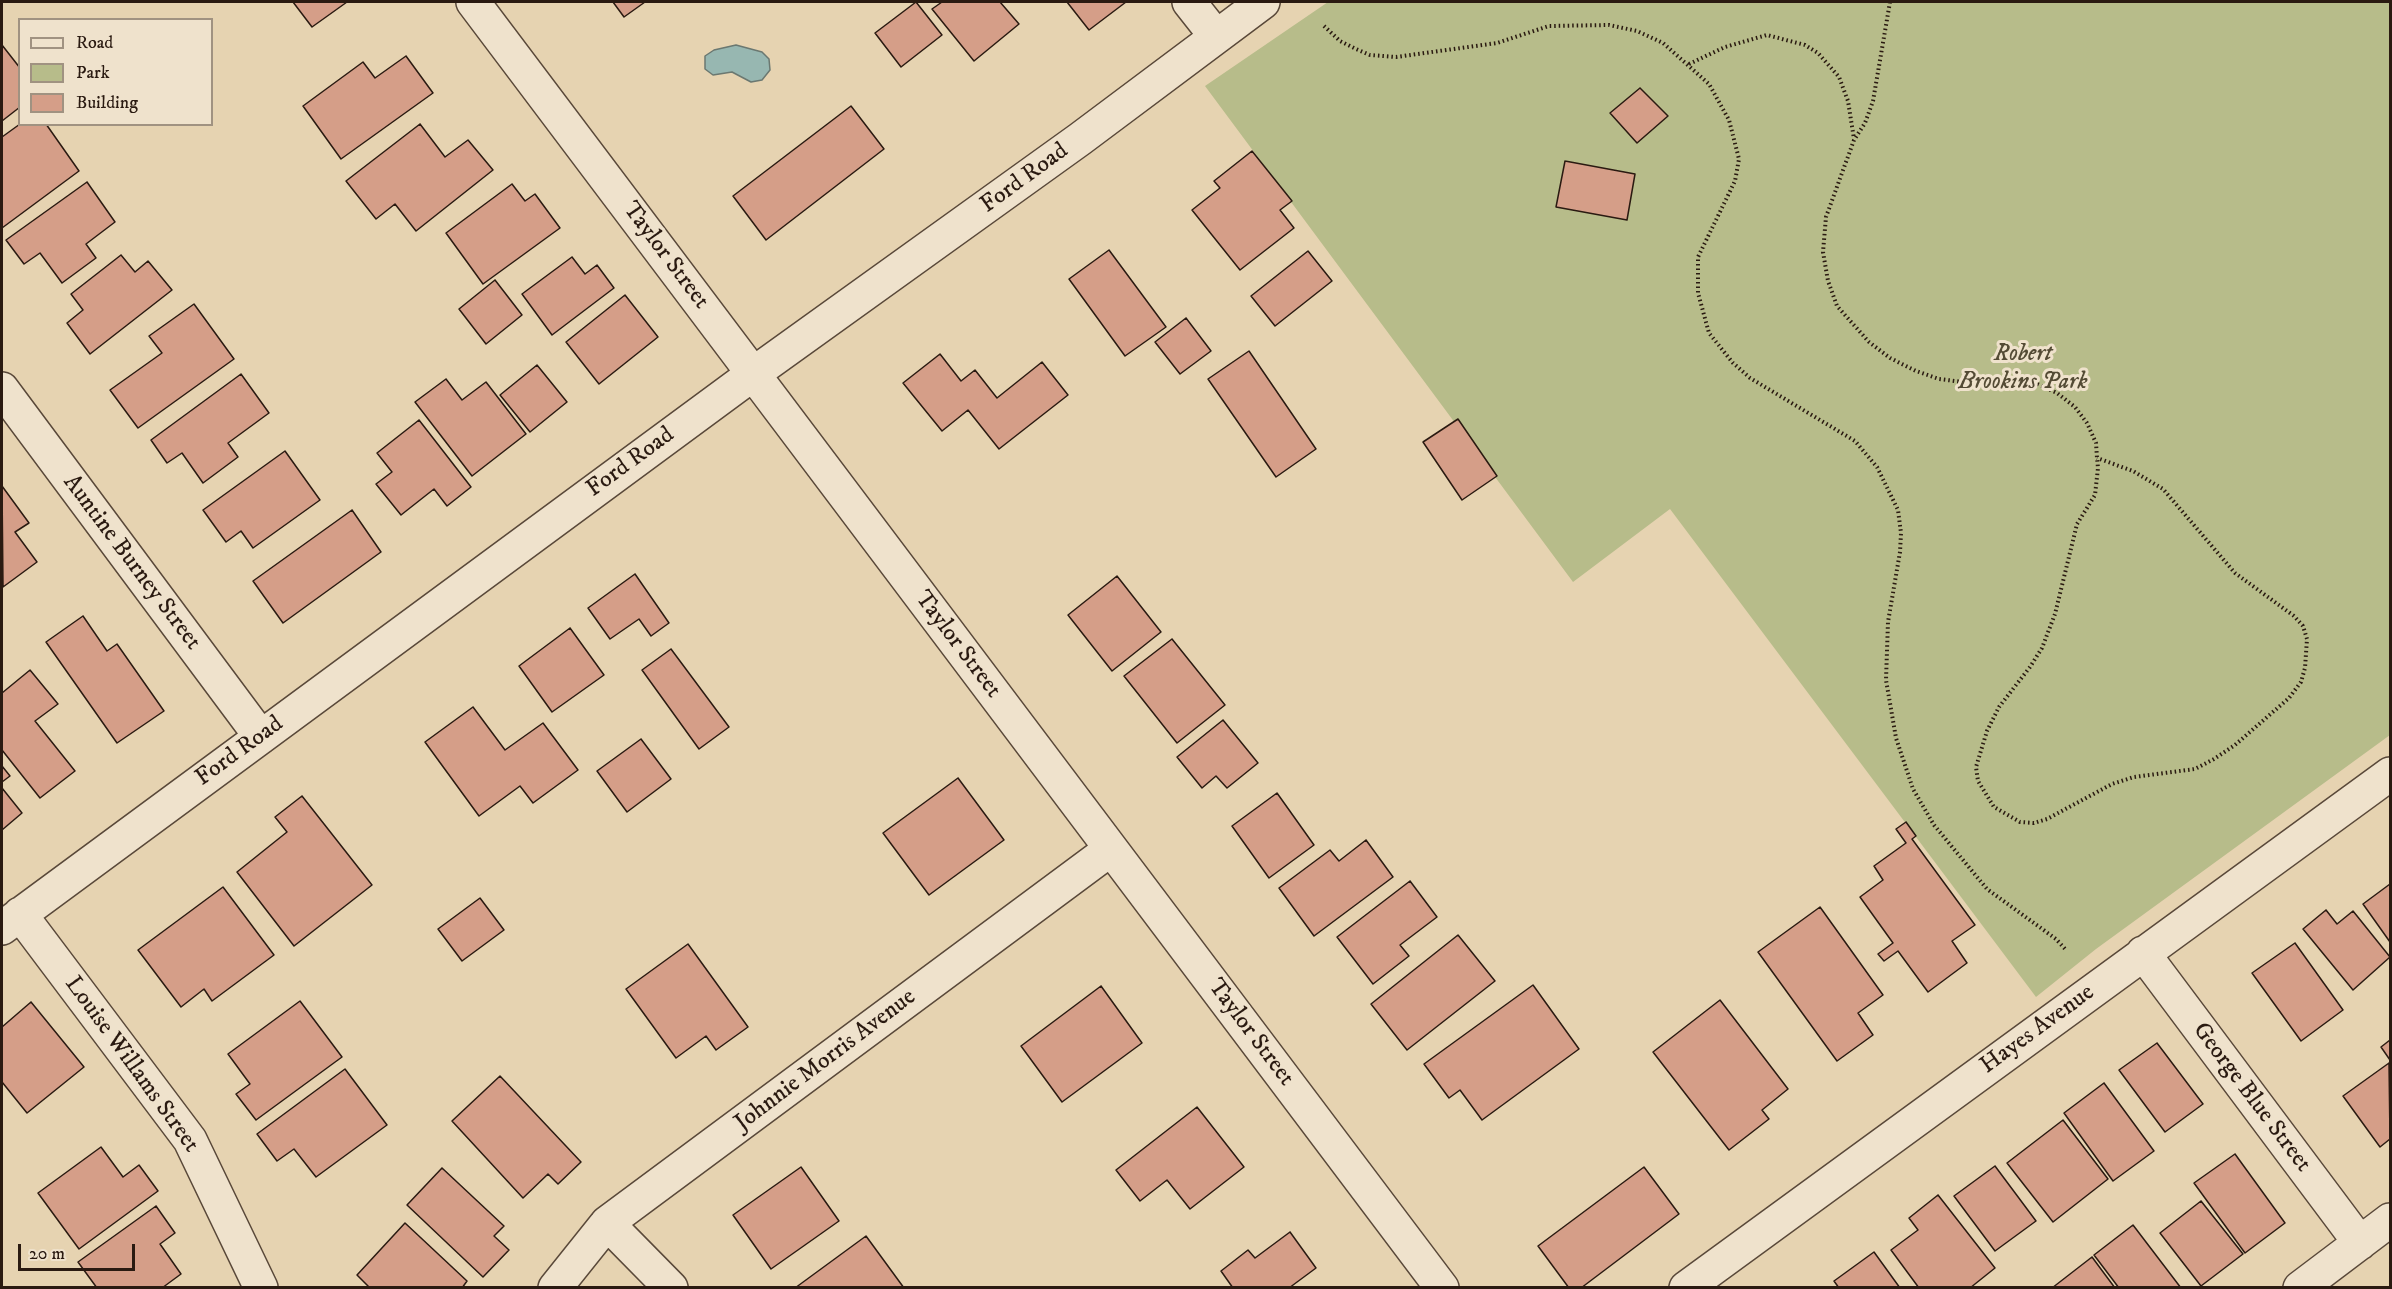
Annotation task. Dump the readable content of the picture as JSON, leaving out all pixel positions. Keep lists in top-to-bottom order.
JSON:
{
  "streets": {
    "street": [
      "Ford Road",
      "Taylor Street",
      "Auntine Burney Street",
      "Hayes Avenue",
      "Johnnie Morris Avenue",
      "Louise Willams Street",
      "George Blue Street"
    ]
  },
  "crossings": [
    ["Ford Road", "Taylor Street"],
    ["Ford Road", "Auntine Burney Street"],
    ["Ford Road", "Louise Willams Street"],
    ["Taylor Street", "Johnnie Morris Avenue"],
    ["Hayes Avenue", "George Blue Street"]
  ],
  "parks": ["Robert Brookins Park"],
  "legend": ["Road", "Park", "Building"],
  "scale_bar": "20 m"
}
